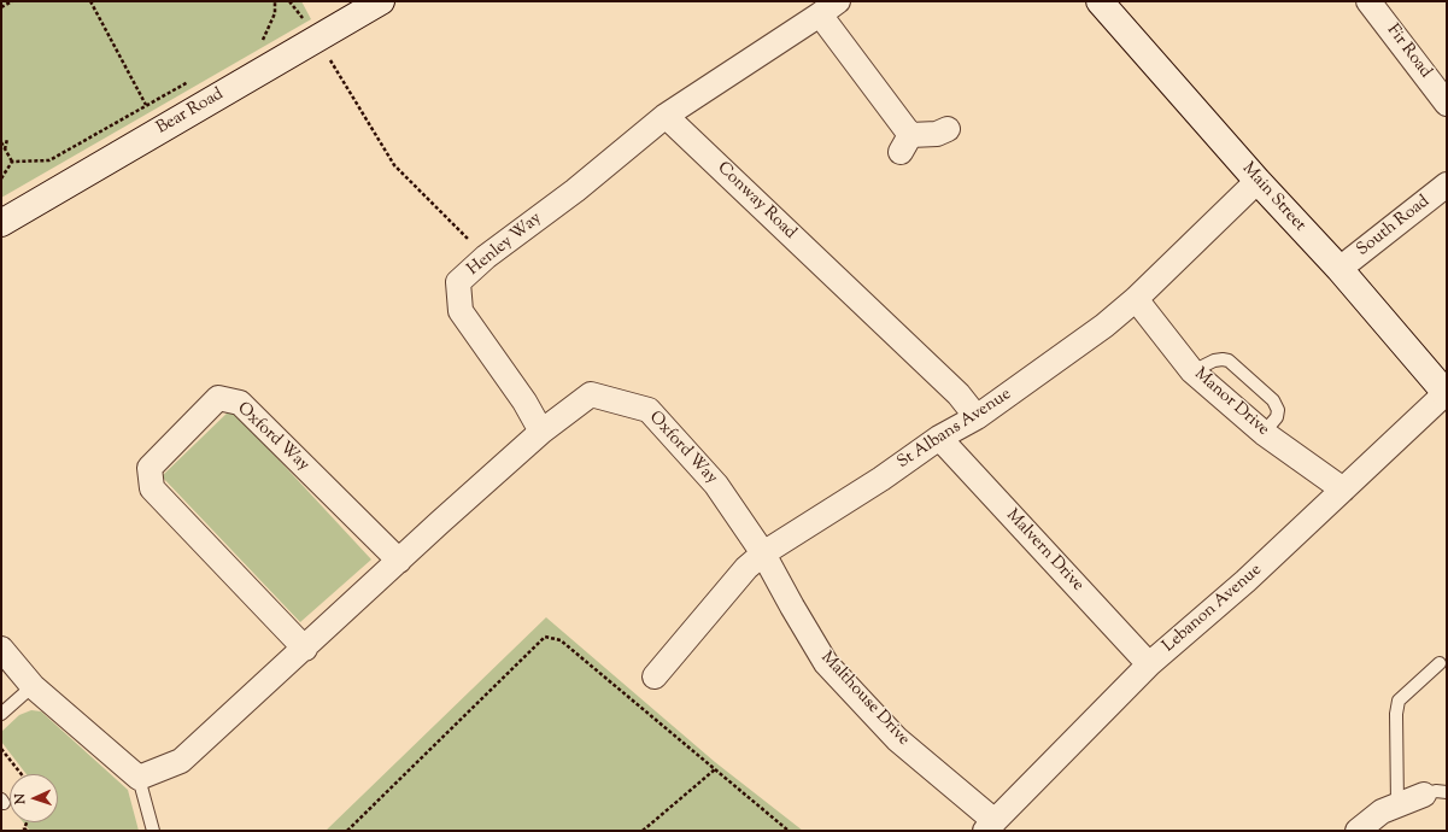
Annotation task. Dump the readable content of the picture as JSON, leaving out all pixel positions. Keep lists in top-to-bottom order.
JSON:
{
  "streets": {
    "street": [
      "Fir Road",
      "Bear Road",
      "Main Street",
      "Conway Road",
      "South Road",
      "Henley Way",
      "Manor Drive",
      "St Albans Avenue",
      "Oxford Way",
      "Malvern Drive",
      "Lebanon Avenue",
      "Malthouse Drive"
    ]
  },
  "crossings": [
    ["Main Street", "South Road"],
    ["Main Street", "St Albans Avenue"],
    ["Main Street", "Lebanon Avenue"],
    ["Conway Road", "Henley Way"],
    ["Conway Road", "St Albans Avenue"],
    ["Henley Way", "Oxford Way"],
    ["Manor Drive", "St Albans Avenue"],
    ["Manor Drive", "Lebanon Avenue"],
    ["St Albans Avenue", "Oxford Way"],
    ["St Albans Avenue", "Malvern Drive"],
    ["St Albans Avenue", "Malthouse Drive"],
    ["Oxford Way", "Malthouse Drive"],
    ["Malvern Drive", "Lebanon Avenue"],
    ["Lebanon Avenue", "Malthouse Drive"]
  ],
  "north": "left"
}
